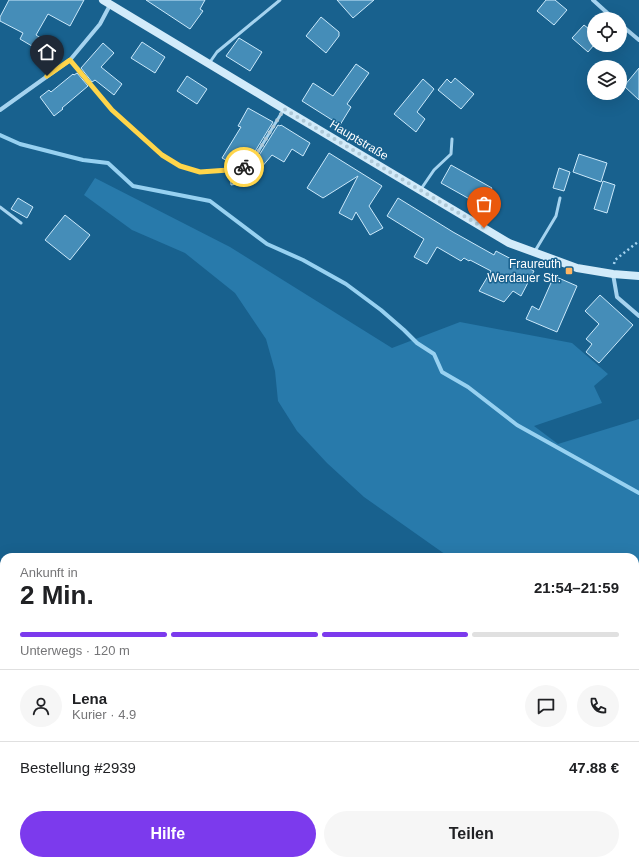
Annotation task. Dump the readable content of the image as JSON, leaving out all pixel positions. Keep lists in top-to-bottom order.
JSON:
{
  "streets": {
    "main road": ["Hauptstraße"]
  },
  "places": {
    "transit": ["Fraureuth Werdauer Str."]
  },
  "page": {
    "heading": ["2 Min.", "Ankunft in", "21:54–21:59"],
    "panel": [
      "Lena",
      "Kurier · 4.9",
      "Bestellung #2939",
      "47.88 €"
    ],
    "bar": "Unterwegs · 120 m",
    "buttons": ["Hilfe", "Teilen"]
  }
}
